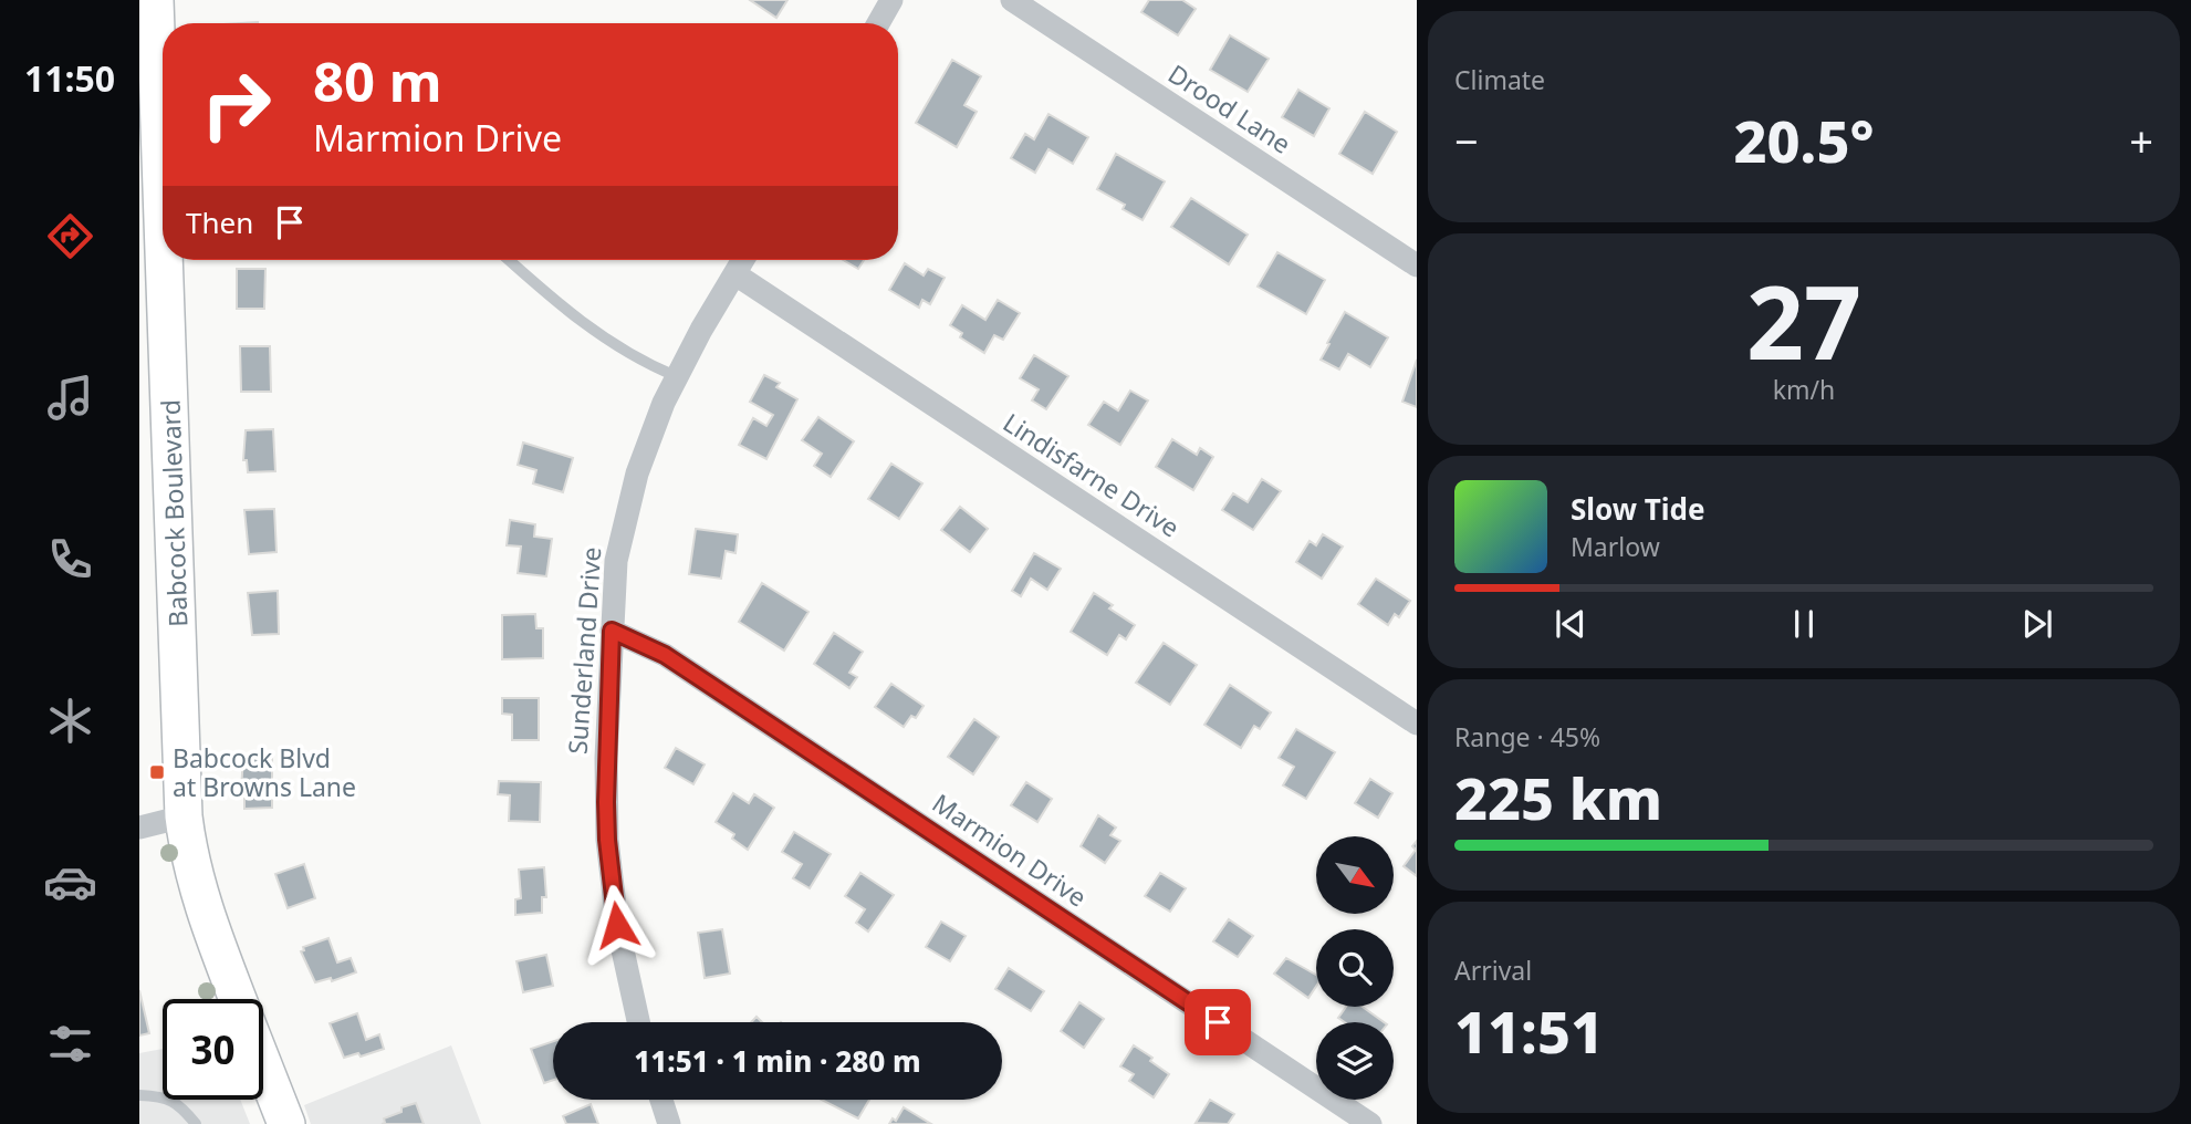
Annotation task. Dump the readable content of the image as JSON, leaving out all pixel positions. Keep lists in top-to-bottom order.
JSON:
{
  "streets": {
    "main road": ["Babcock Boulevard"],
    "street": [
      "Drood Lane",
      "Lindisfarne Drive",
      "Sunderland Drive",
      "Marmion Drive"
    ]
  },
  "crossings": [
    ["Lindisfarne Drive", "Sunderland Drive"],
    ["Sunderland Drive", "Marmion Drive"]
  ],
  "places": {
    "transit": ["Babcock Blvd at Browns Lane"]
  },
  "north": "bottom right",
  "page": {
    "tabs": "11:50",
    "tile": [
      "Climate",
      ["27", "km/h"],
      ["Range · 45%", "225 km"],
      ["Arrival", "11:51"]
    ],
    "turn": ["80 m", "Marmion Drive"],
    "heat": ["−", "20.5°", "+"],
    "then": "Then",
    "song": ["Slow Tide", "Marlow"],
    "limit": "30",
    "trip": "11:51 · 1 min · 280 m"
  }
}
